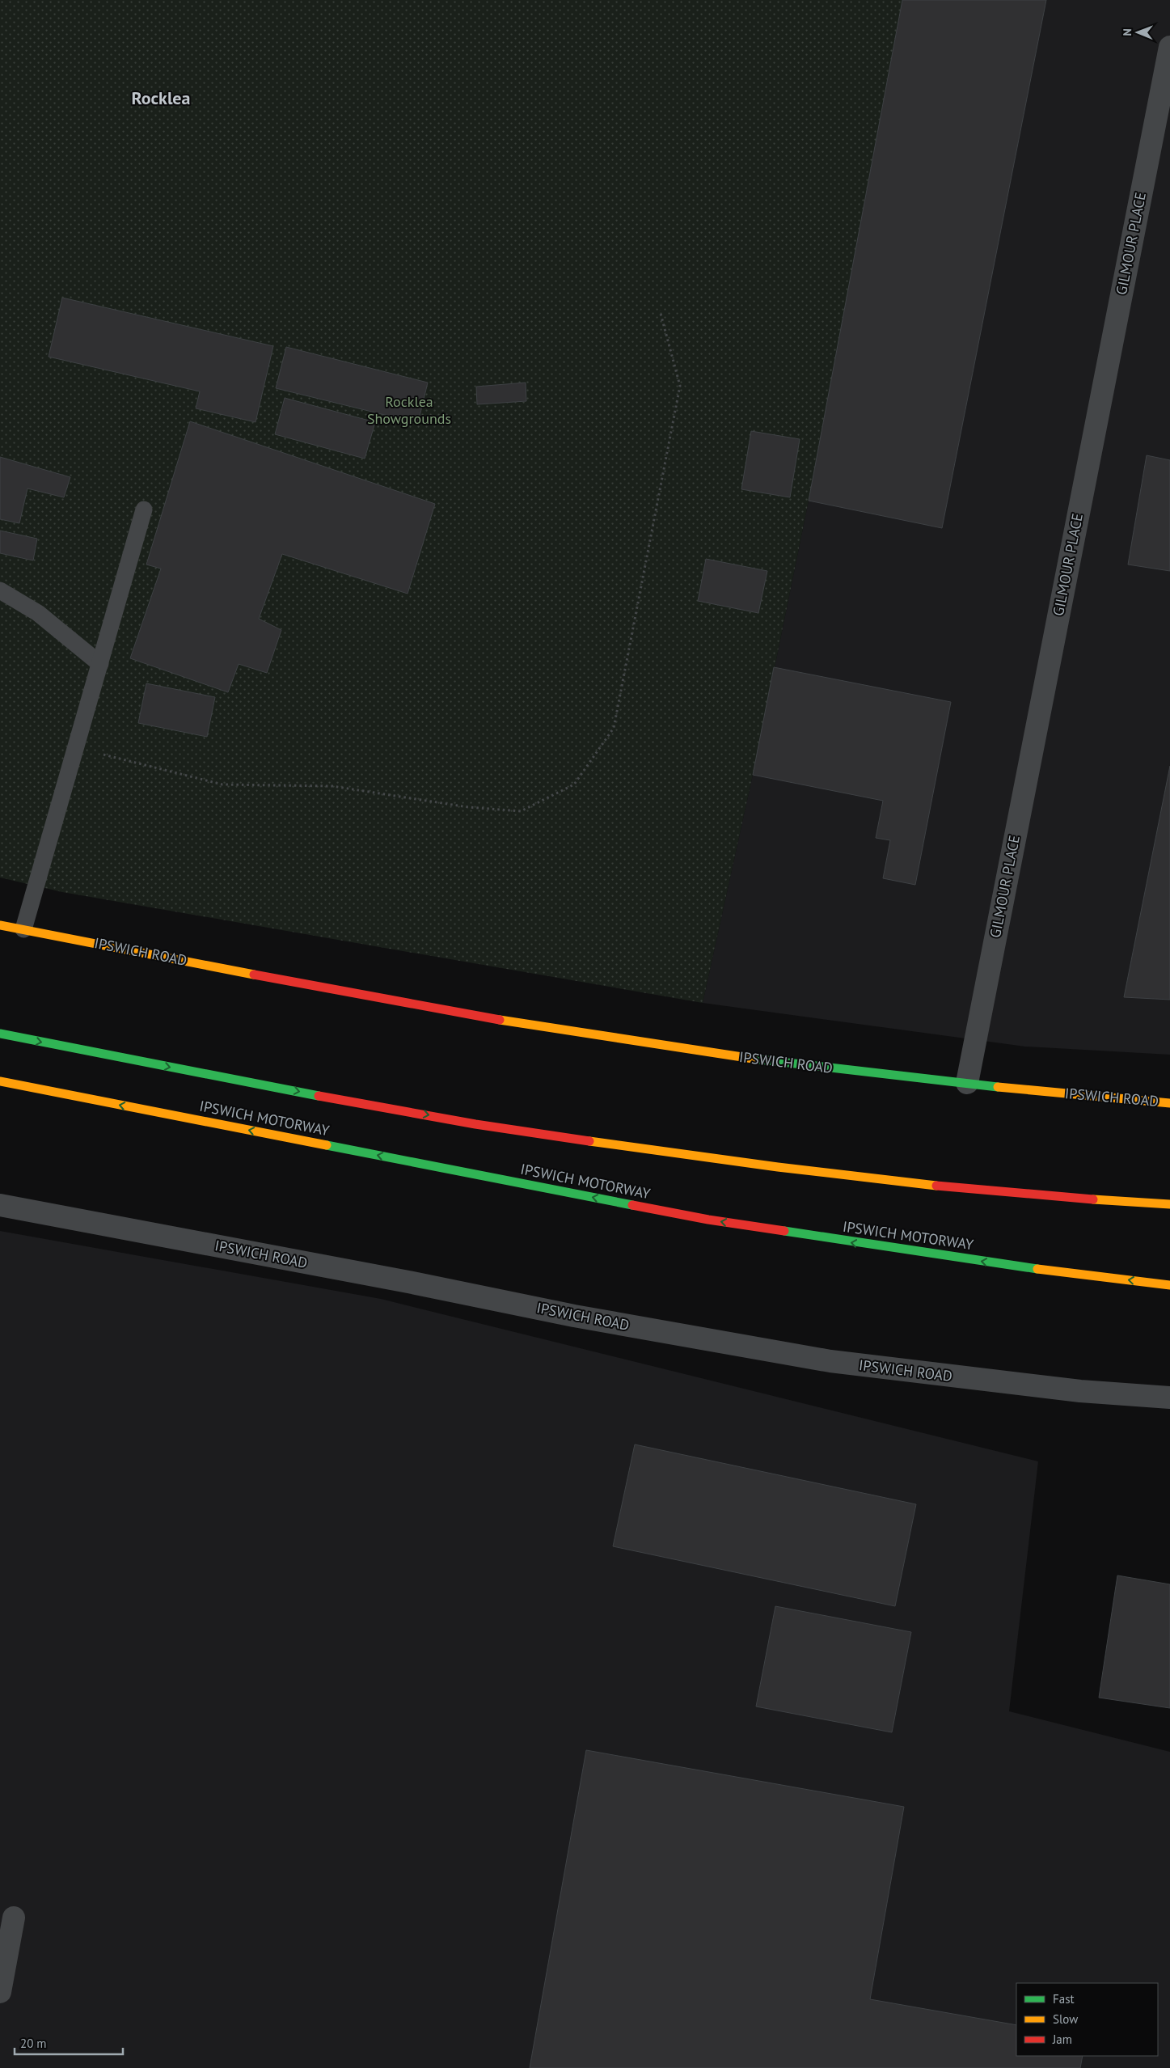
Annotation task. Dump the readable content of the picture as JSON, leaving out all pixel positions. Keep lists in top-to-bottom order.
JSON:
{
  "streets": {
    "main road": ["IPSWICH ROAD", "IPSWICH MOTORWAY"],
    "street": ["GILMOUR PLACE"]
  },
  "crossings": [
    ["GILMOUR PLACE", "IPSWICH ROAD"]
  ],
  "districts": ["Rocklea"],
  "parks": ["Rocklea Showgrounds"],
  "legend": ["Fast", "Slow", "Jam"],
  "scale_bar": "20 m",
  "north": "left"
}
